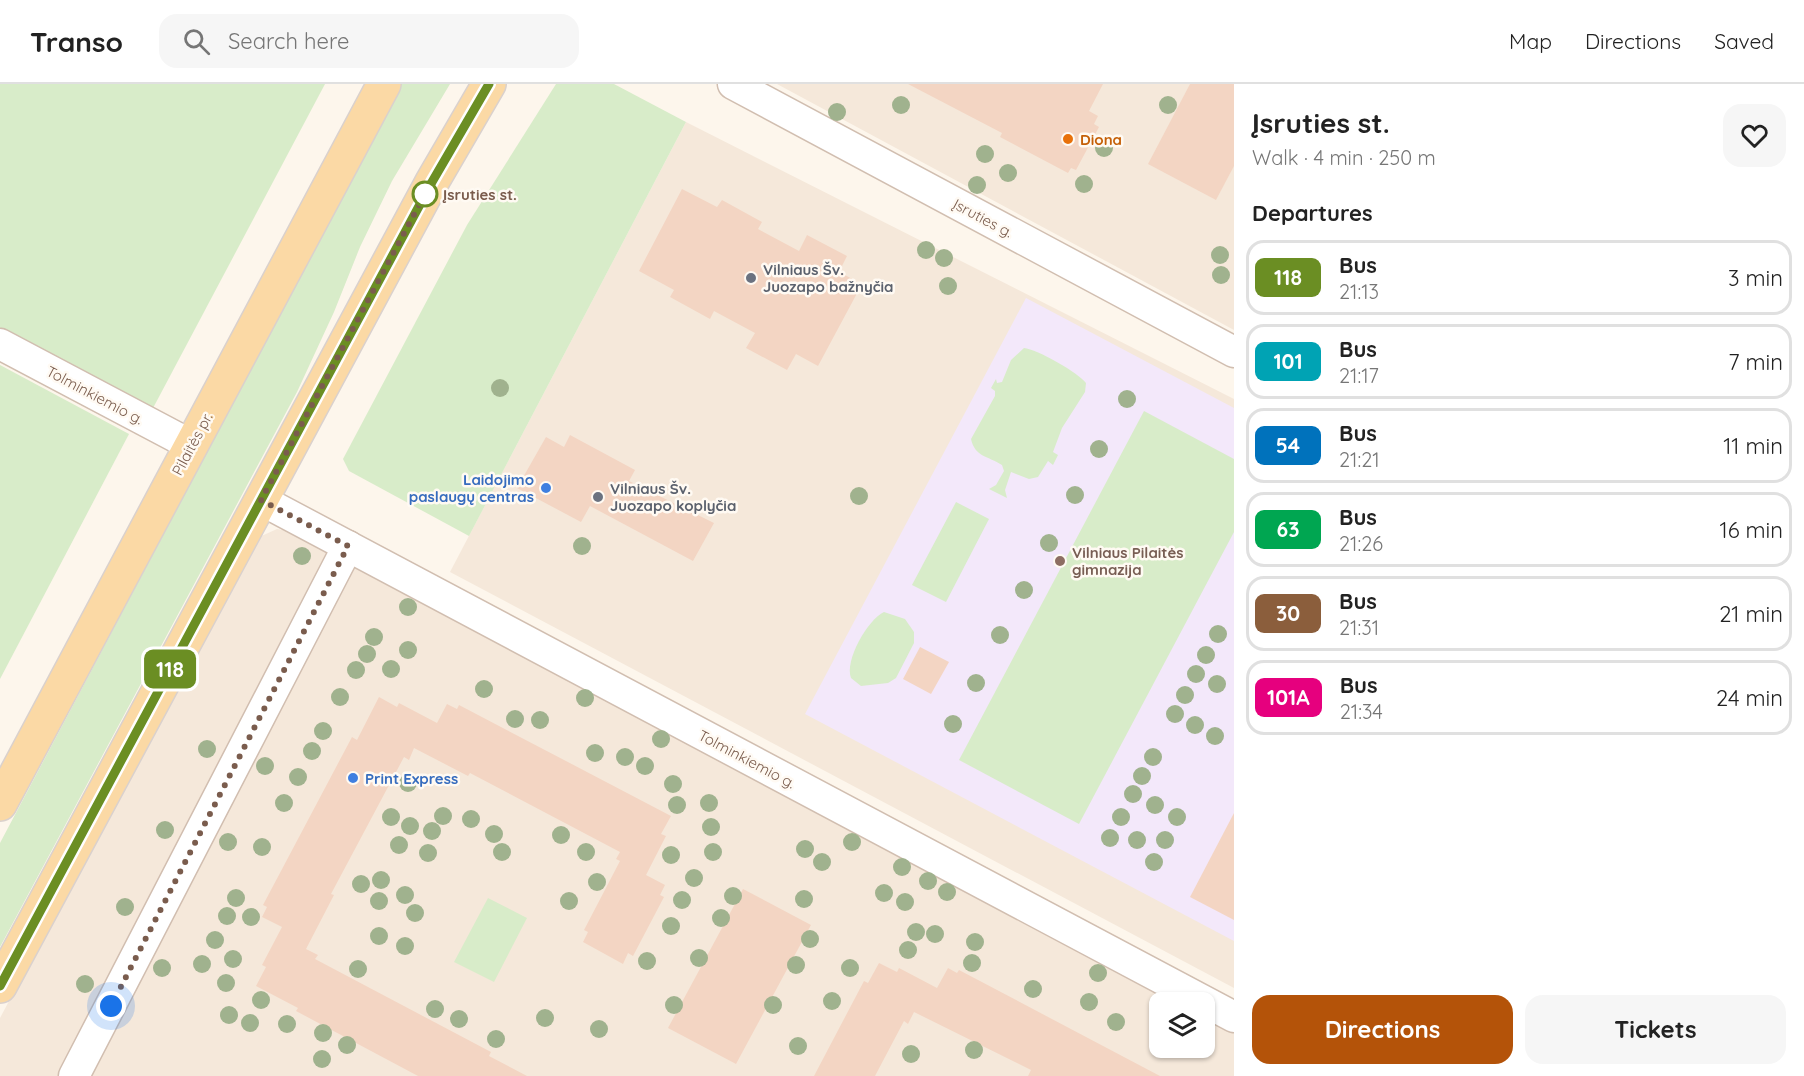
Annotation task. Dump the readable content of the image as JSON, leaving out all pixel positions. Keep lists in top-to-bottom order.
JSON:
{
  "streets": {
    "main road": ["Pilaitės pr."],
    "street": ["Įsruties g.", "Tolminkiemio g."]
  },
  "crossings": [
    ["Tolminkiemio g.", "Pilaitės pr."]
  ],
  "places": [
    "Diona",
    "Įsruties st.",
    "Vilniaus Šv. Juozapo bažnyčia",
    "Laidojimo paslaugų centras",
    "Vilniaus Šv. Juozapo koplyčia",
    "Vilniaus Pilaitės gimnazija",
    "Print Express"
  ],
  "lines": ["bus line 118"],
  "page": {
    "header": "Transo",
    "search": "Search here",
    "nav": ["Map", "Directions", "Saved"],
    "on_map": "118",
    "heading": [
      ["Įsruties st.", "Walk · 4 min · 250 m"],
      "Departures"
    ],
    "list": [
      {
        "mark": "118",
        "name": "Bus",
        "note": "21:13",
        "value": "3 min"
      },
      {
        "mark": "101",
        "name": "Bus",
        "note": "21:17",
        "value": "7 min"
      },
      {
        "mark": "54",
        "name": "Bus",
        "note": "21:21",
        "value": "11 min"
      },
      {
        "mark": "63",
        "name": "Bus",
        "note": "21:26",
        "value": "16 min"
      },
      {
        "mark": "30",
        "name": "Bus",
        "note": "21:31",
        "value": "21 min"
      },
      {
        "mark": "101A",
        "name": "Bus",
        "note": "21:34",
        "value": "24 min"
      }
    ],
    "buttons": ["Directions", "Tickets"]
  }
}
